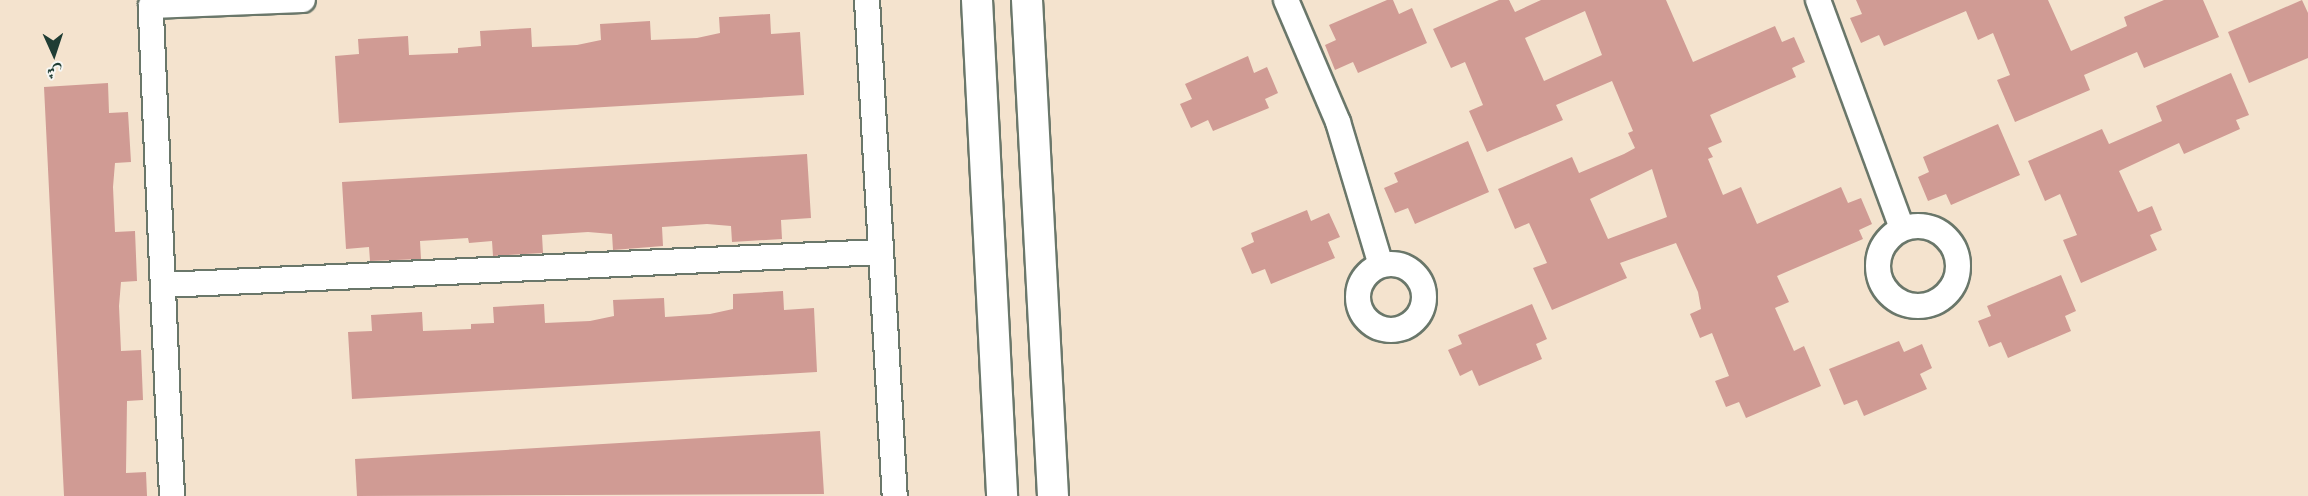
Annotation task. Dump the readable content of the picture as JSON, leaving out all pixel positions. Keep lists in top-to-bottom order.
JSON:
{
  "north": "bottom"
}
